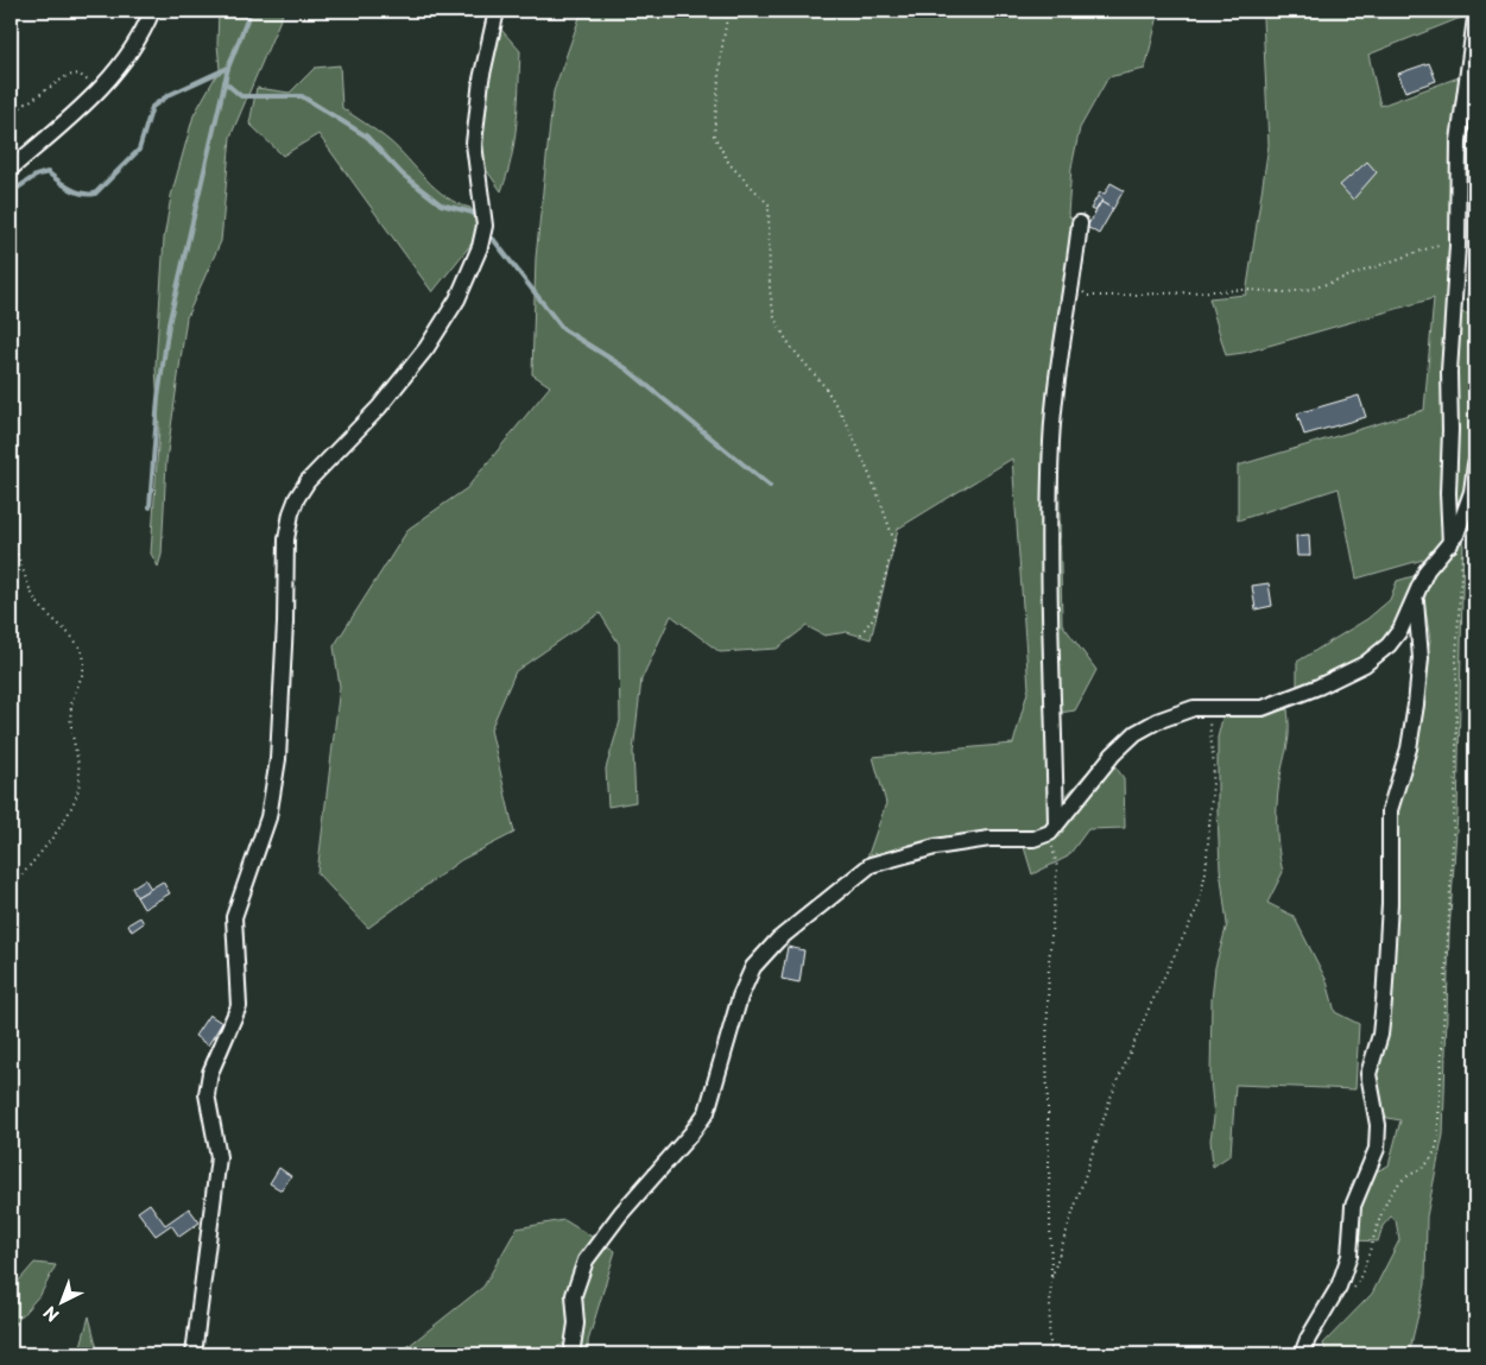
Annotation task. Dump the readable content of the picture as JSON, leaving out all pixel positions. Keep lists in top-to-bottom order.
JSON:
{
  "north": "bottom left"
}
